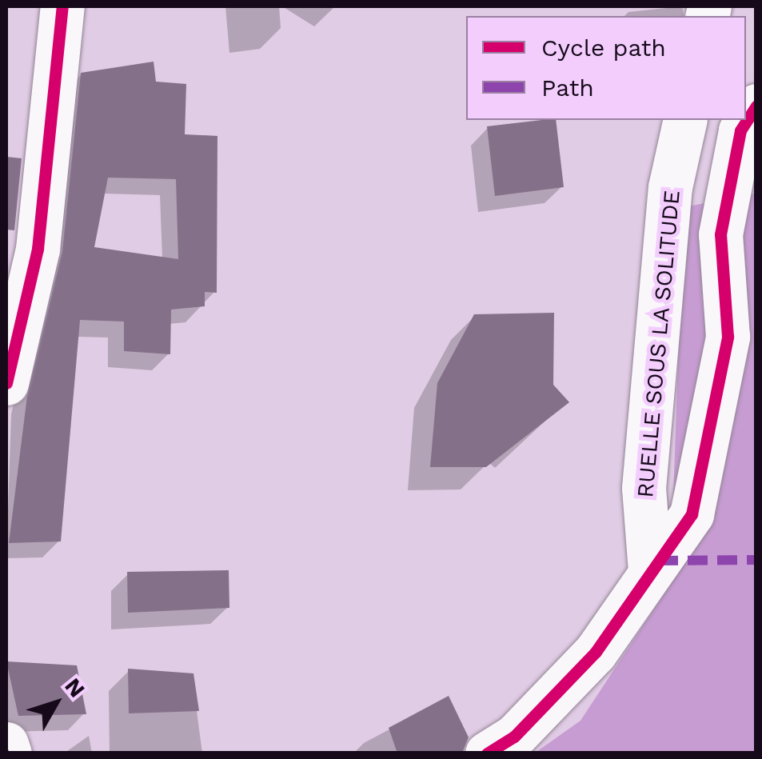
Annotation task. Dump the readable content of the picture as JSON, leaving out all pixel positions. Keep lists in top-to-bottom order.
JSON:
{
  "streets": {
    "street": ["RUELLE SOUS LA SOLITUDE"]
  },
  "legend": ["Cycle path", "Path"],
  "north": "top right"
}
